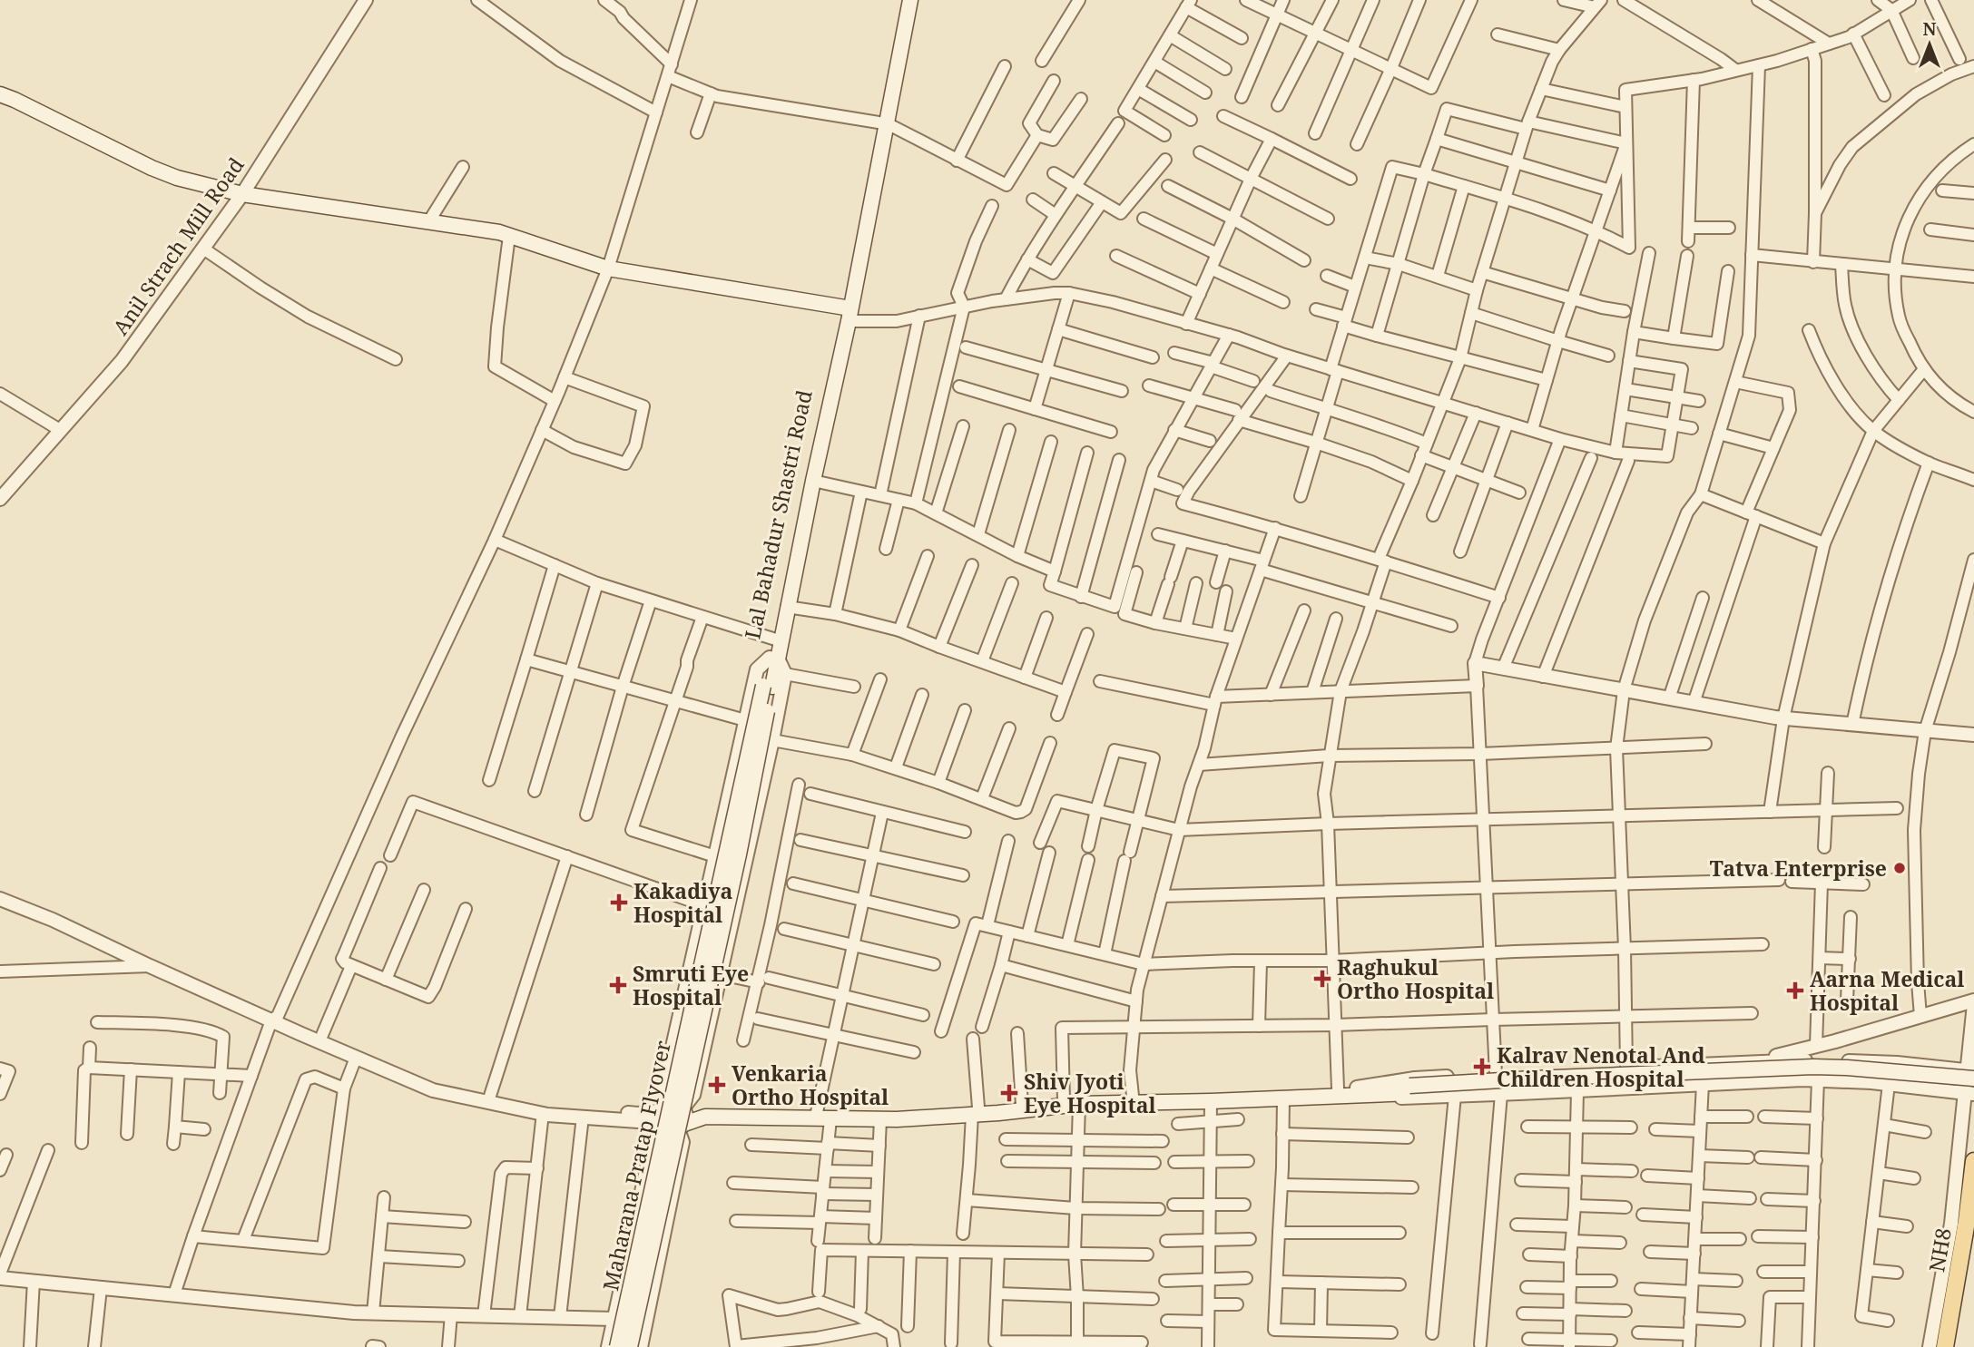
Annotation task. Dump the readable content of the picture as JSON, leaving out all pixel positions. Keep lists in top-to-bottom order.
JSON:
{
  "streets": {
    "main road": ["Lal Bahadur Shastri Road", "Maharana Pratap Flyover", "NH8"],
    "street": ["Anil Strach Mill Road"]
  },
  "crossings": [
    ["Lal Bahadur Shastri Road", "Maharana Pratap Flyover"]
  ],
  "places": {
    "other": ["Tatva Enterprise"],
    "health": [
      "Kakadiya Hospital",
      "Raghukul Ortho Hospital",
      "Smruti Eye Hospital",
      "Aarna Medical Hospital",
      "Kalrav Nenotal And Children Hospital",
      "Venkaria Ortho Hospital",
      "Shiv Jyoti Eye Hospital"
    ]
  },
  "north": "top"
}
